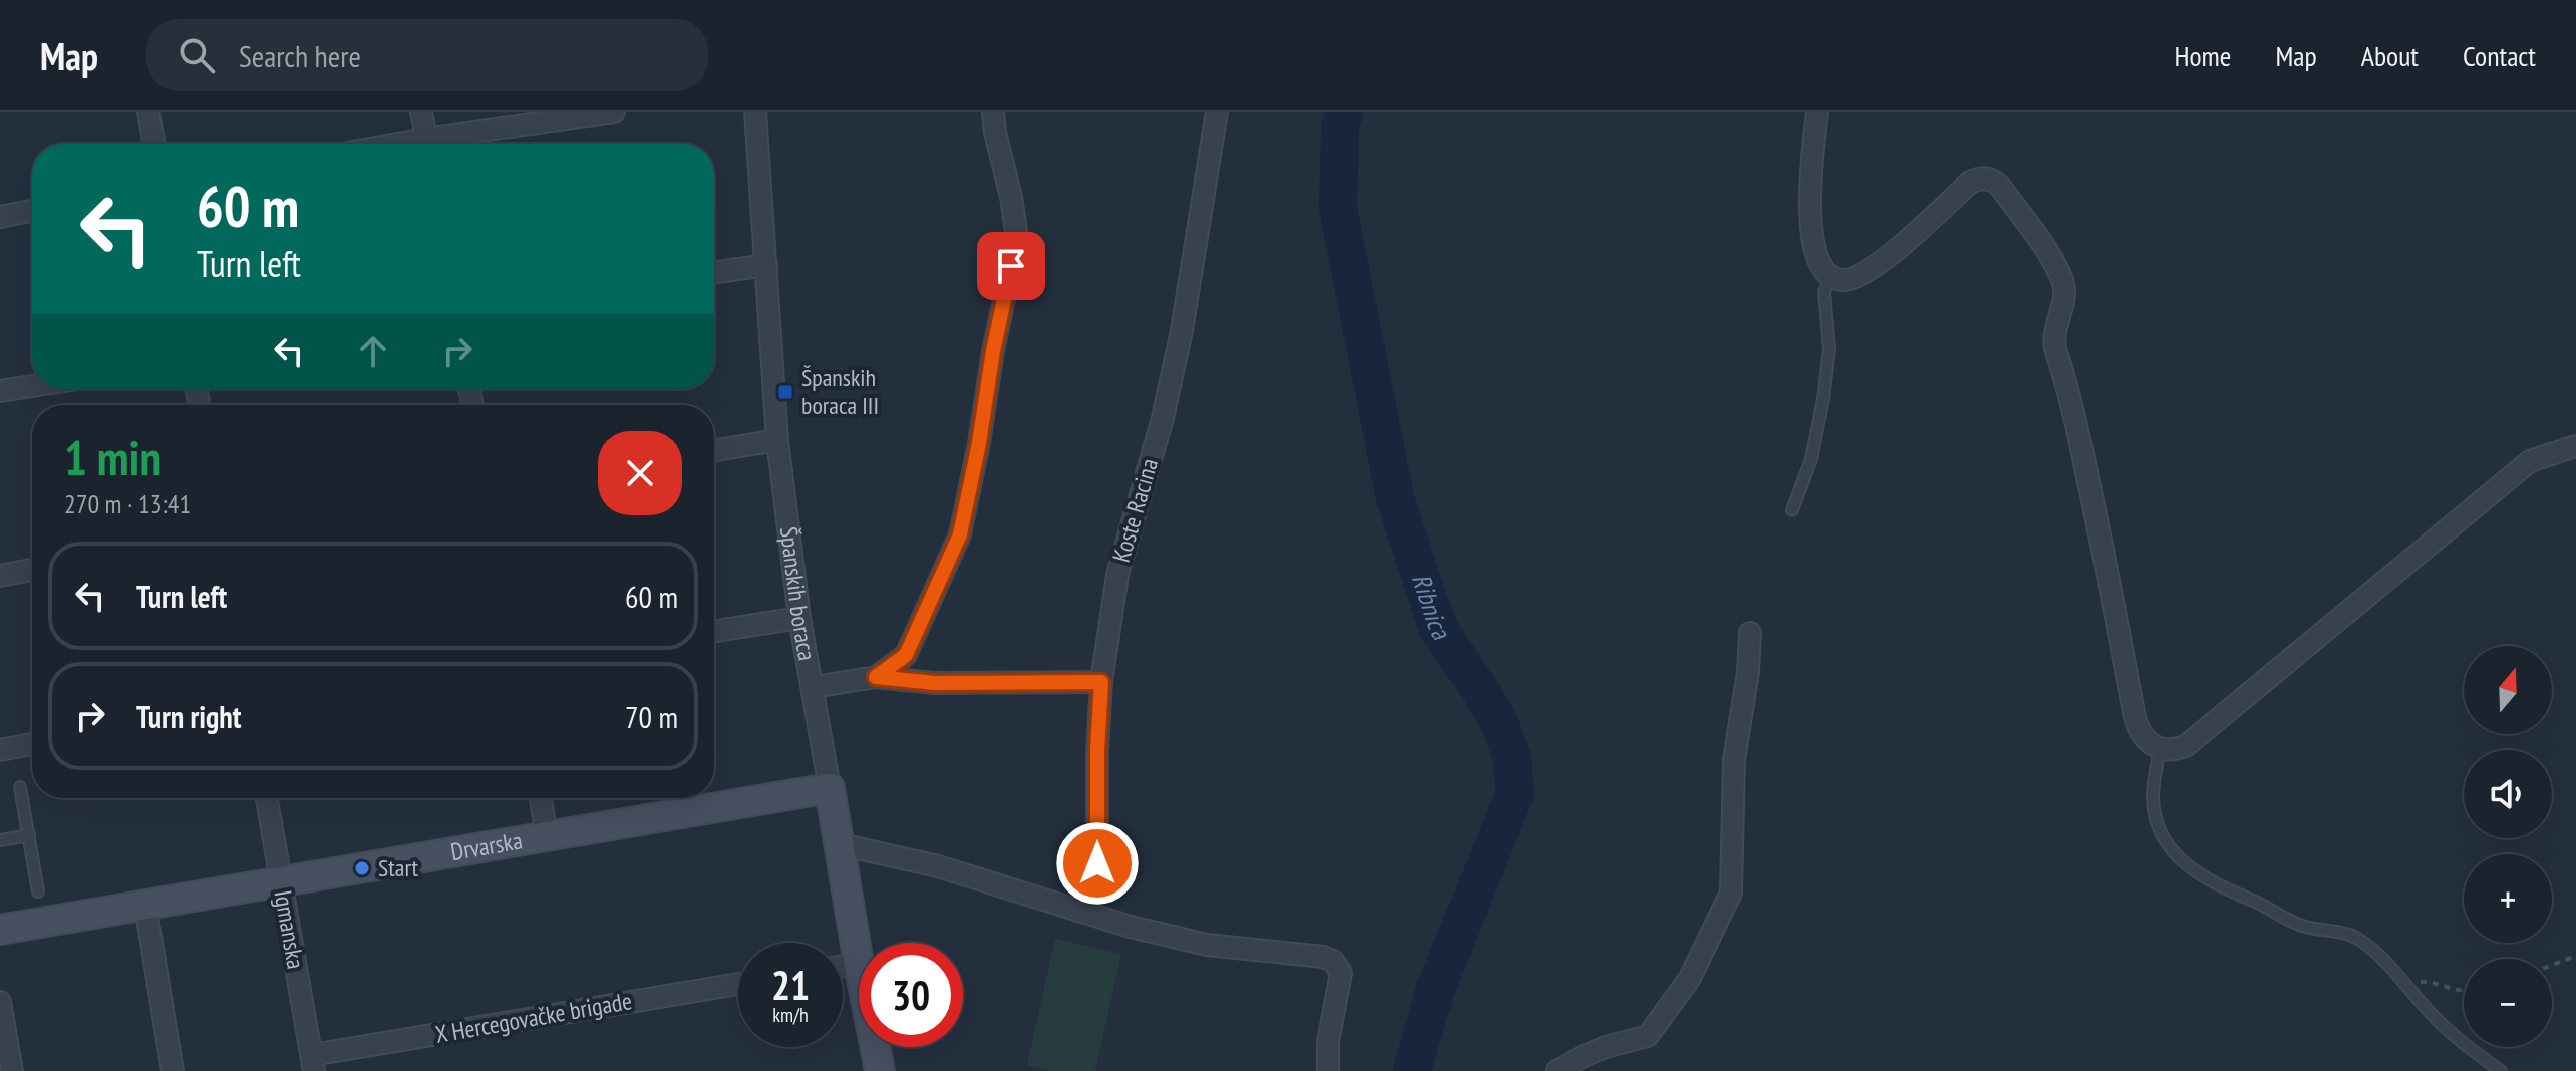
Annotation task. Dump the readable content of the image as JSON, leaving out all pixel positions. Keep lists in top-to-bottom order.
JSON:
{
  "streets": {
    "main road": ["Španskih boraca", "Drvarska"],
    "street": ["Koste Racina", "Igmanska", "X Hercegovačke brigade"]
  },
  "crossings": [
    ["Španskih boraca", "Drvarska"],
    ["Drvarska", "Igmanska"],
    ["Igmanska", "X Hercegovačke brigade"]
  ],
  "water": ["Ribnica"],
  "places": {
    "transit": ["Španskih boraca III"],
    "other": ["Start"]
  },
  "north": "top",
  "page": {
    "header": "Map",
    "search": "Search here",
    "nav": [
      "Home",
      "Map",
      "About",
      "Contact"
    ],
    "turn": ["60 m", "Turn left"],
    "heading": ["1 min", "270 m · 13:41"],
    "list": [
      {
        "name": "Turn left",
        "value": "60 m"
      },
      {
        "name": "Turn right",
        "value": "70 m"
      }
    ],
    "map_buttons": ["+", "−"],
    "speed": "21 km/h",
    "limit": "30"
  }
}
